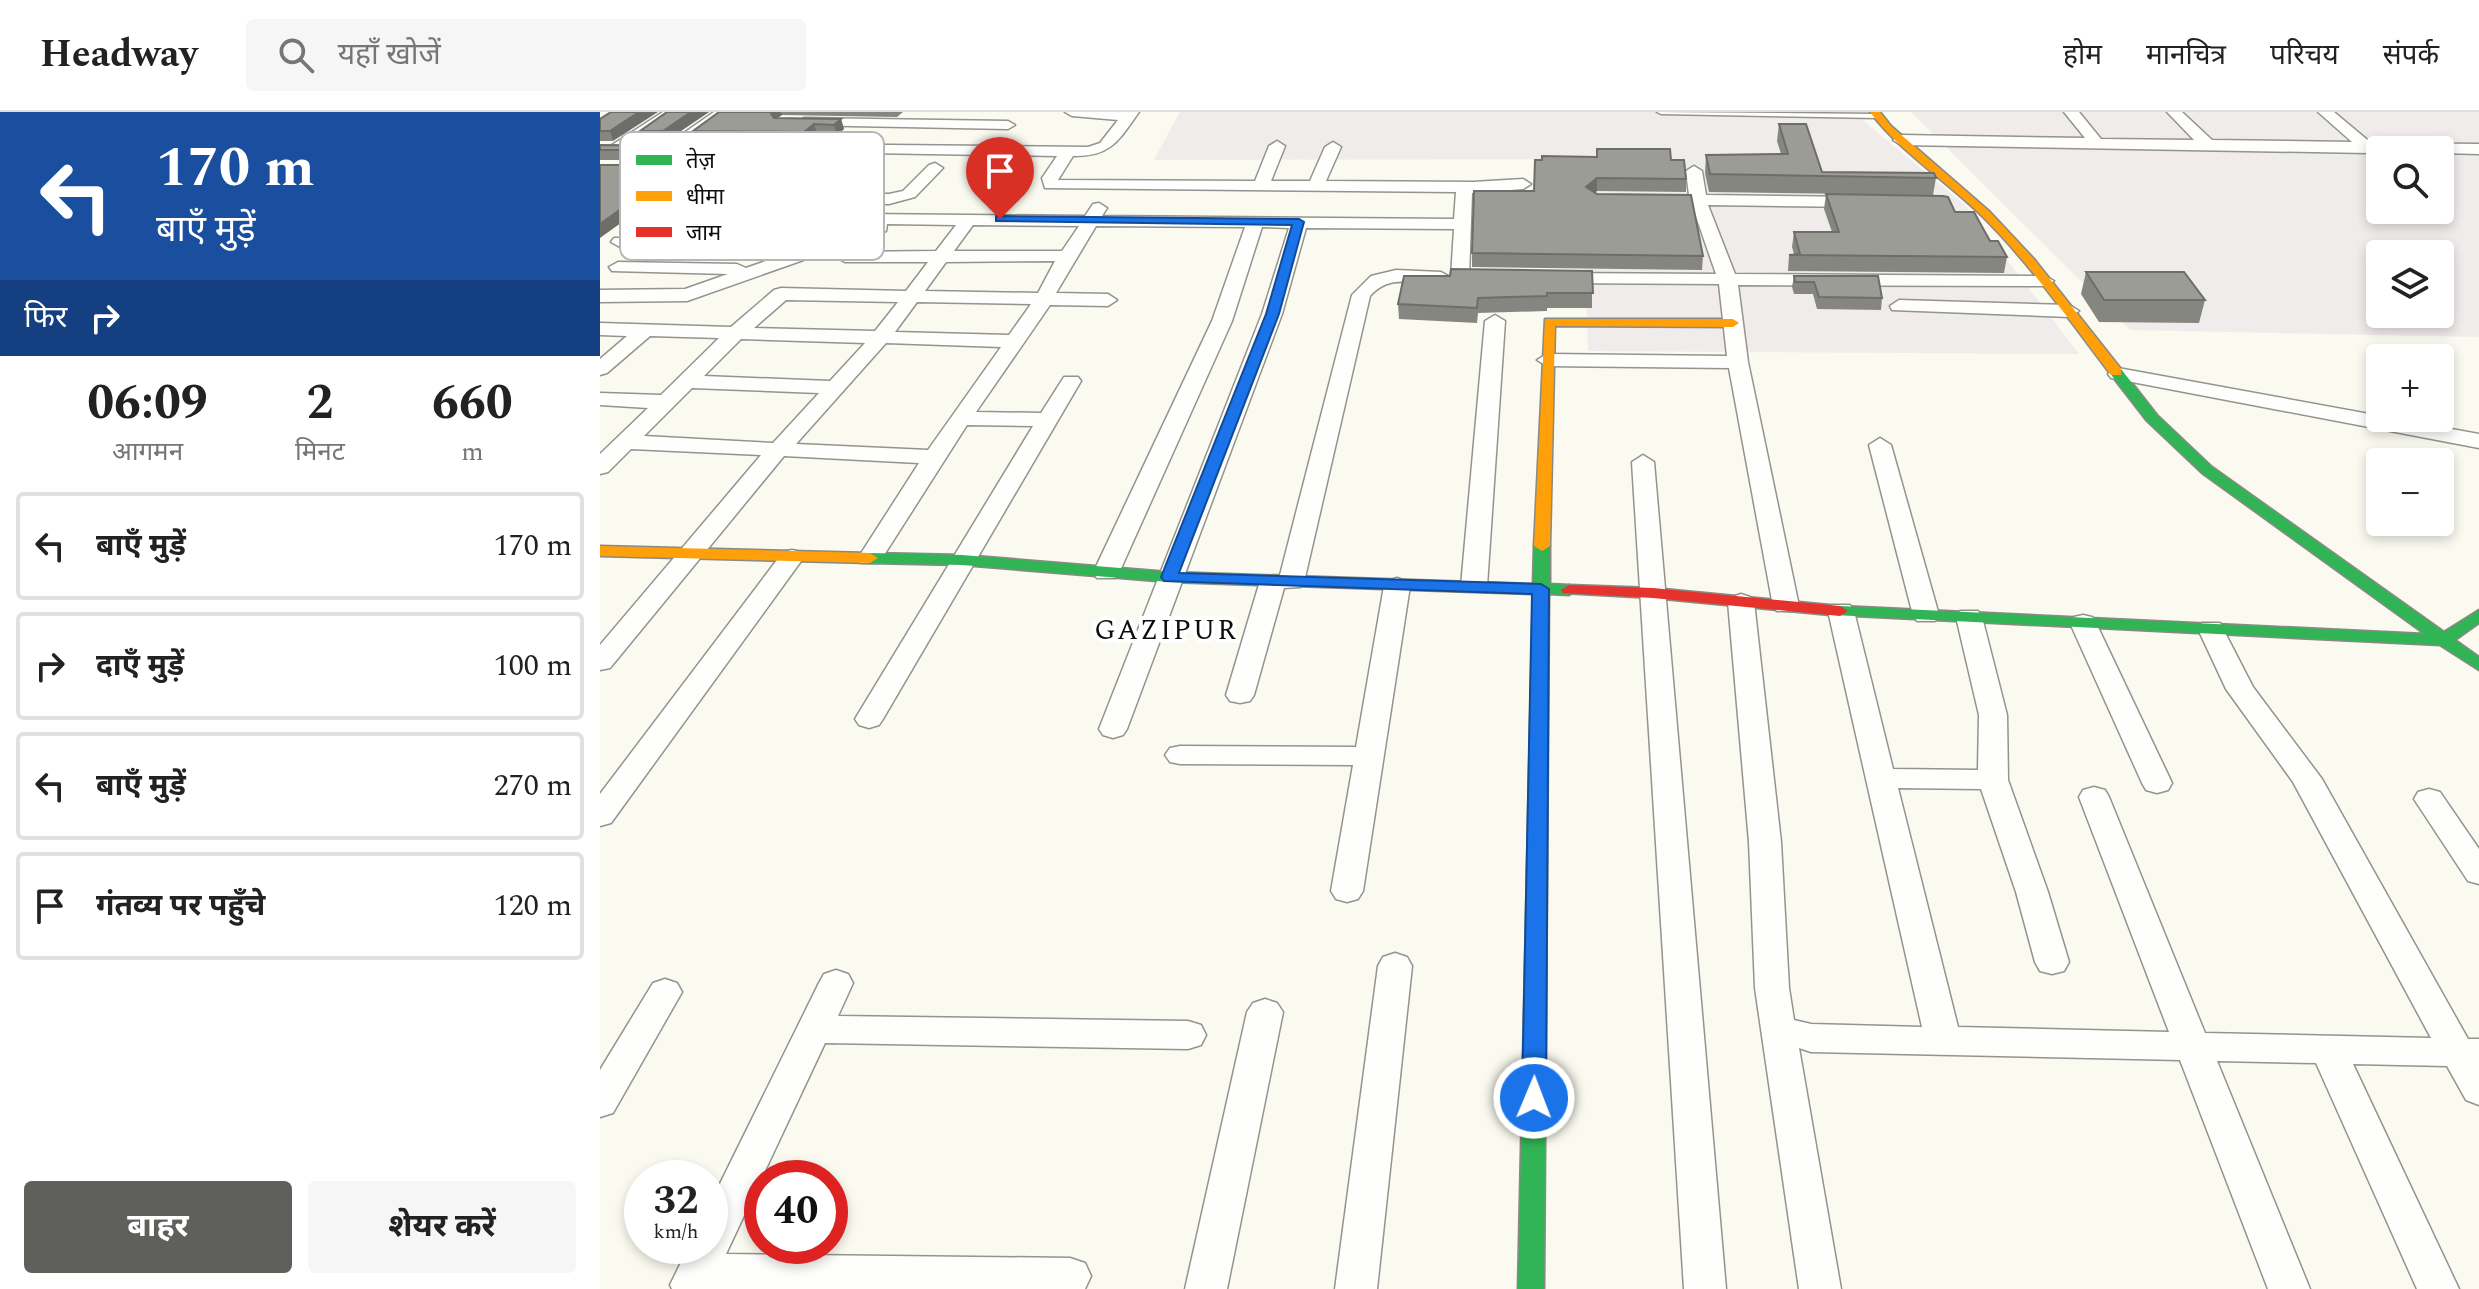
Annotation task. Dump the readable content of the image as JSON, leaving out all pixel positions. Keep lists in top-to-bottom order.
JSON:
{
  "districts": ["GAZIPUR"],
  "legend": ["तेज़", "धीमा", "जाम"],
  "page": {
    "header": "Headway",
    "search": "यहाँ खोजें",
    "nav": [
      "होम",
      "मानचित्र",
      "परिचय",
      "संपर्क"
    ],
    "turn": ["170 m", "बाएँ मुड़ें"],
    "map_buttons": ["+", "−"],
    "then": "फिर",
    "eta": [
      "06:09",
      "आगमन",
      "2",
      "मिनट",
      "660",
      "m"
    ],
    "list": [
      {
        "name": "बाएँ मुड़ें",
        "value": "170 m"
      },
      {
        "name": "दाएँ मुड़ें",
        "value": "100 m"
      },
      {
        "name": "बाएँ मुड़ें",
        "value": "270 m"
      },
      {
        "name": "गंतव्य पर पहुँचे",
        "value": "120 m"
      }
    ],
    "speed": "32 km/h",
    "limit": "40",
    "buttons": ["बाहर", "शेयर करें"]
  }
}
